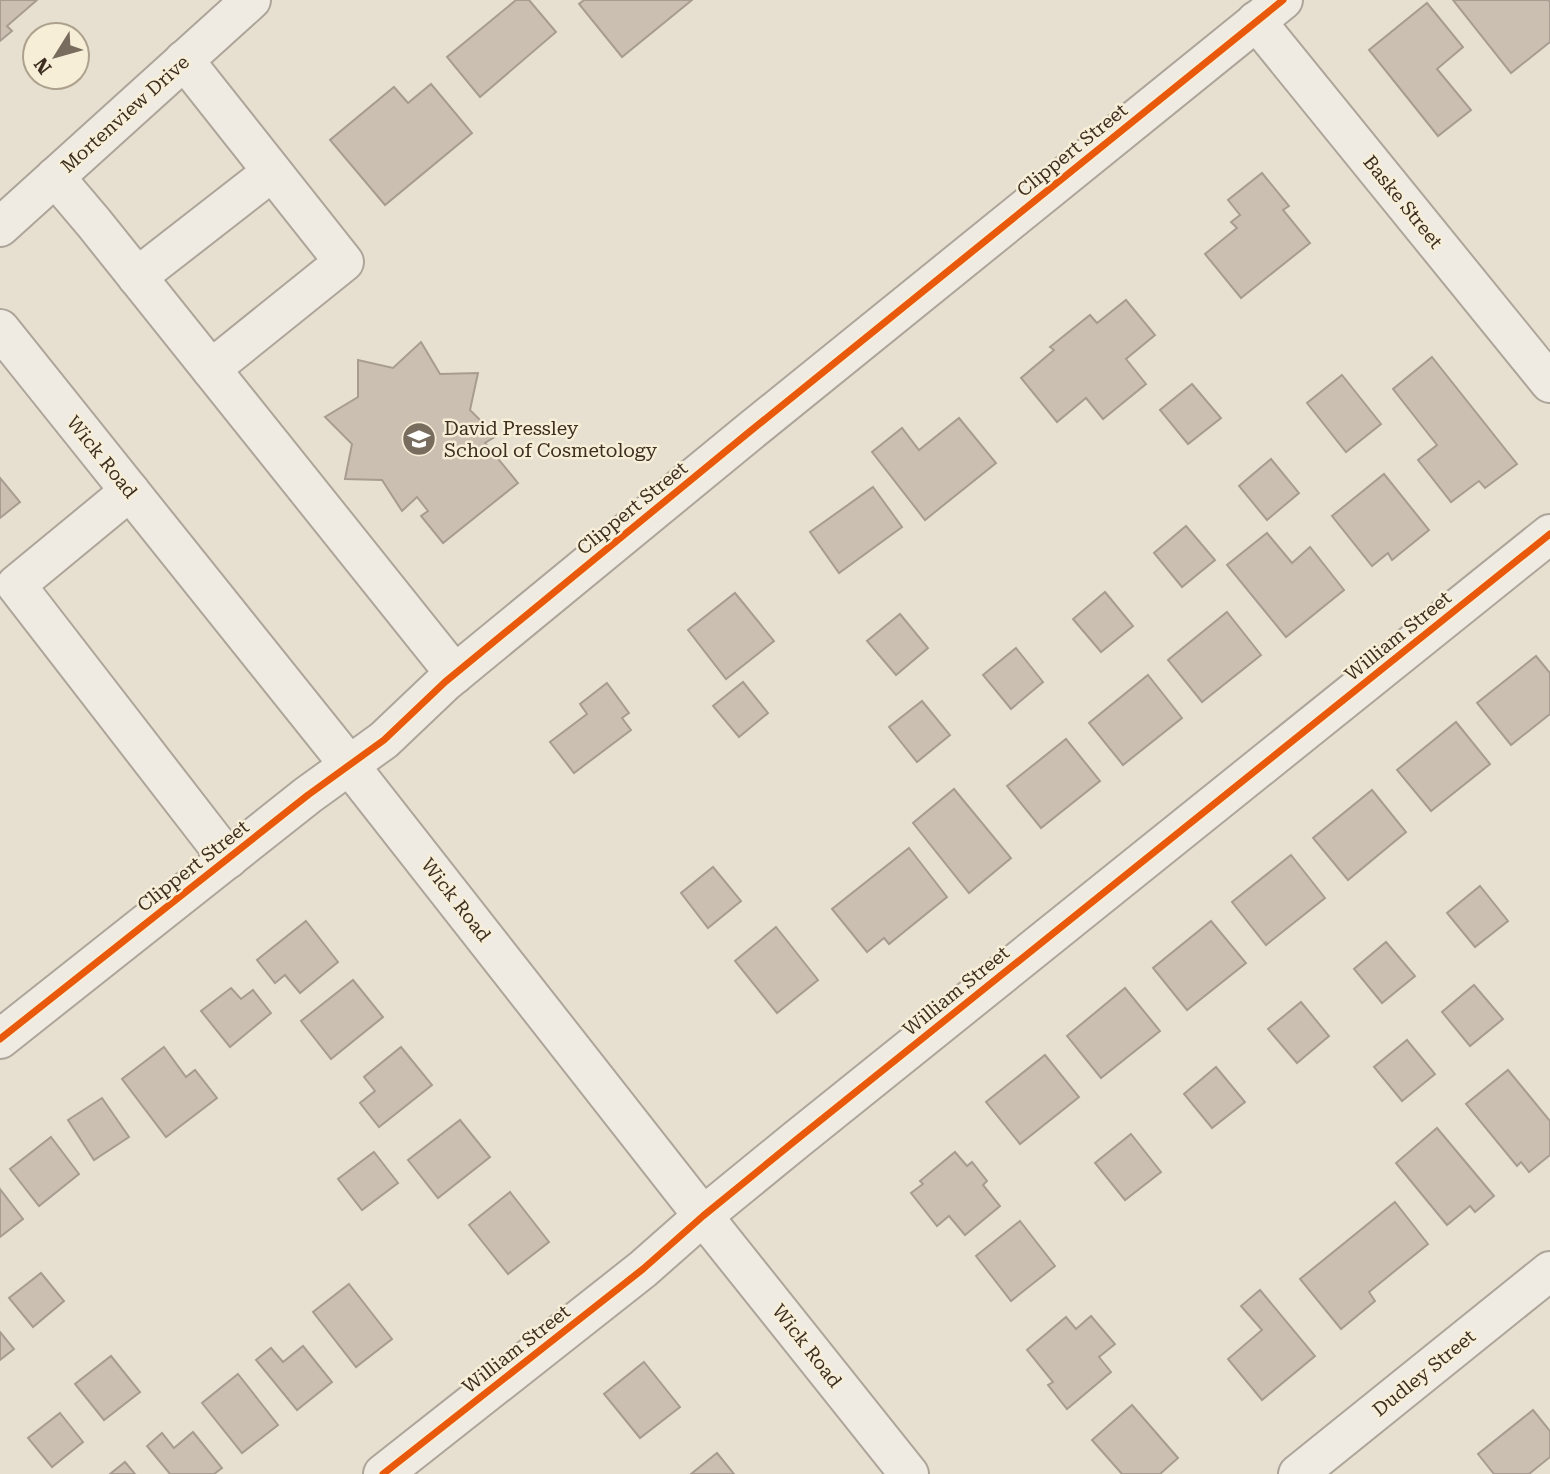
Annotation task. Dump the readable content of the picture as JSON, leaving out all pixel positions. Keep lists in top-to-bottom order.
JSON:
{
  "streets": {
    "street": [
      "Mortenview Drive",
      "Clippert Street",
      "Baske Street",
      "Wick Road",
      "William Street",
      "Dudley Street"
    ]
  },
  "crossings": [
    ["Clippert Street", "Baske Street"],
    ["Clippert Street", "Wick Road"],
    ["Wick Road", "William Street"]
  ],
  "places": {
    "school or university": ["David Pressley School of Cosmetology"]
  },
  "north": "bottom left"
}
